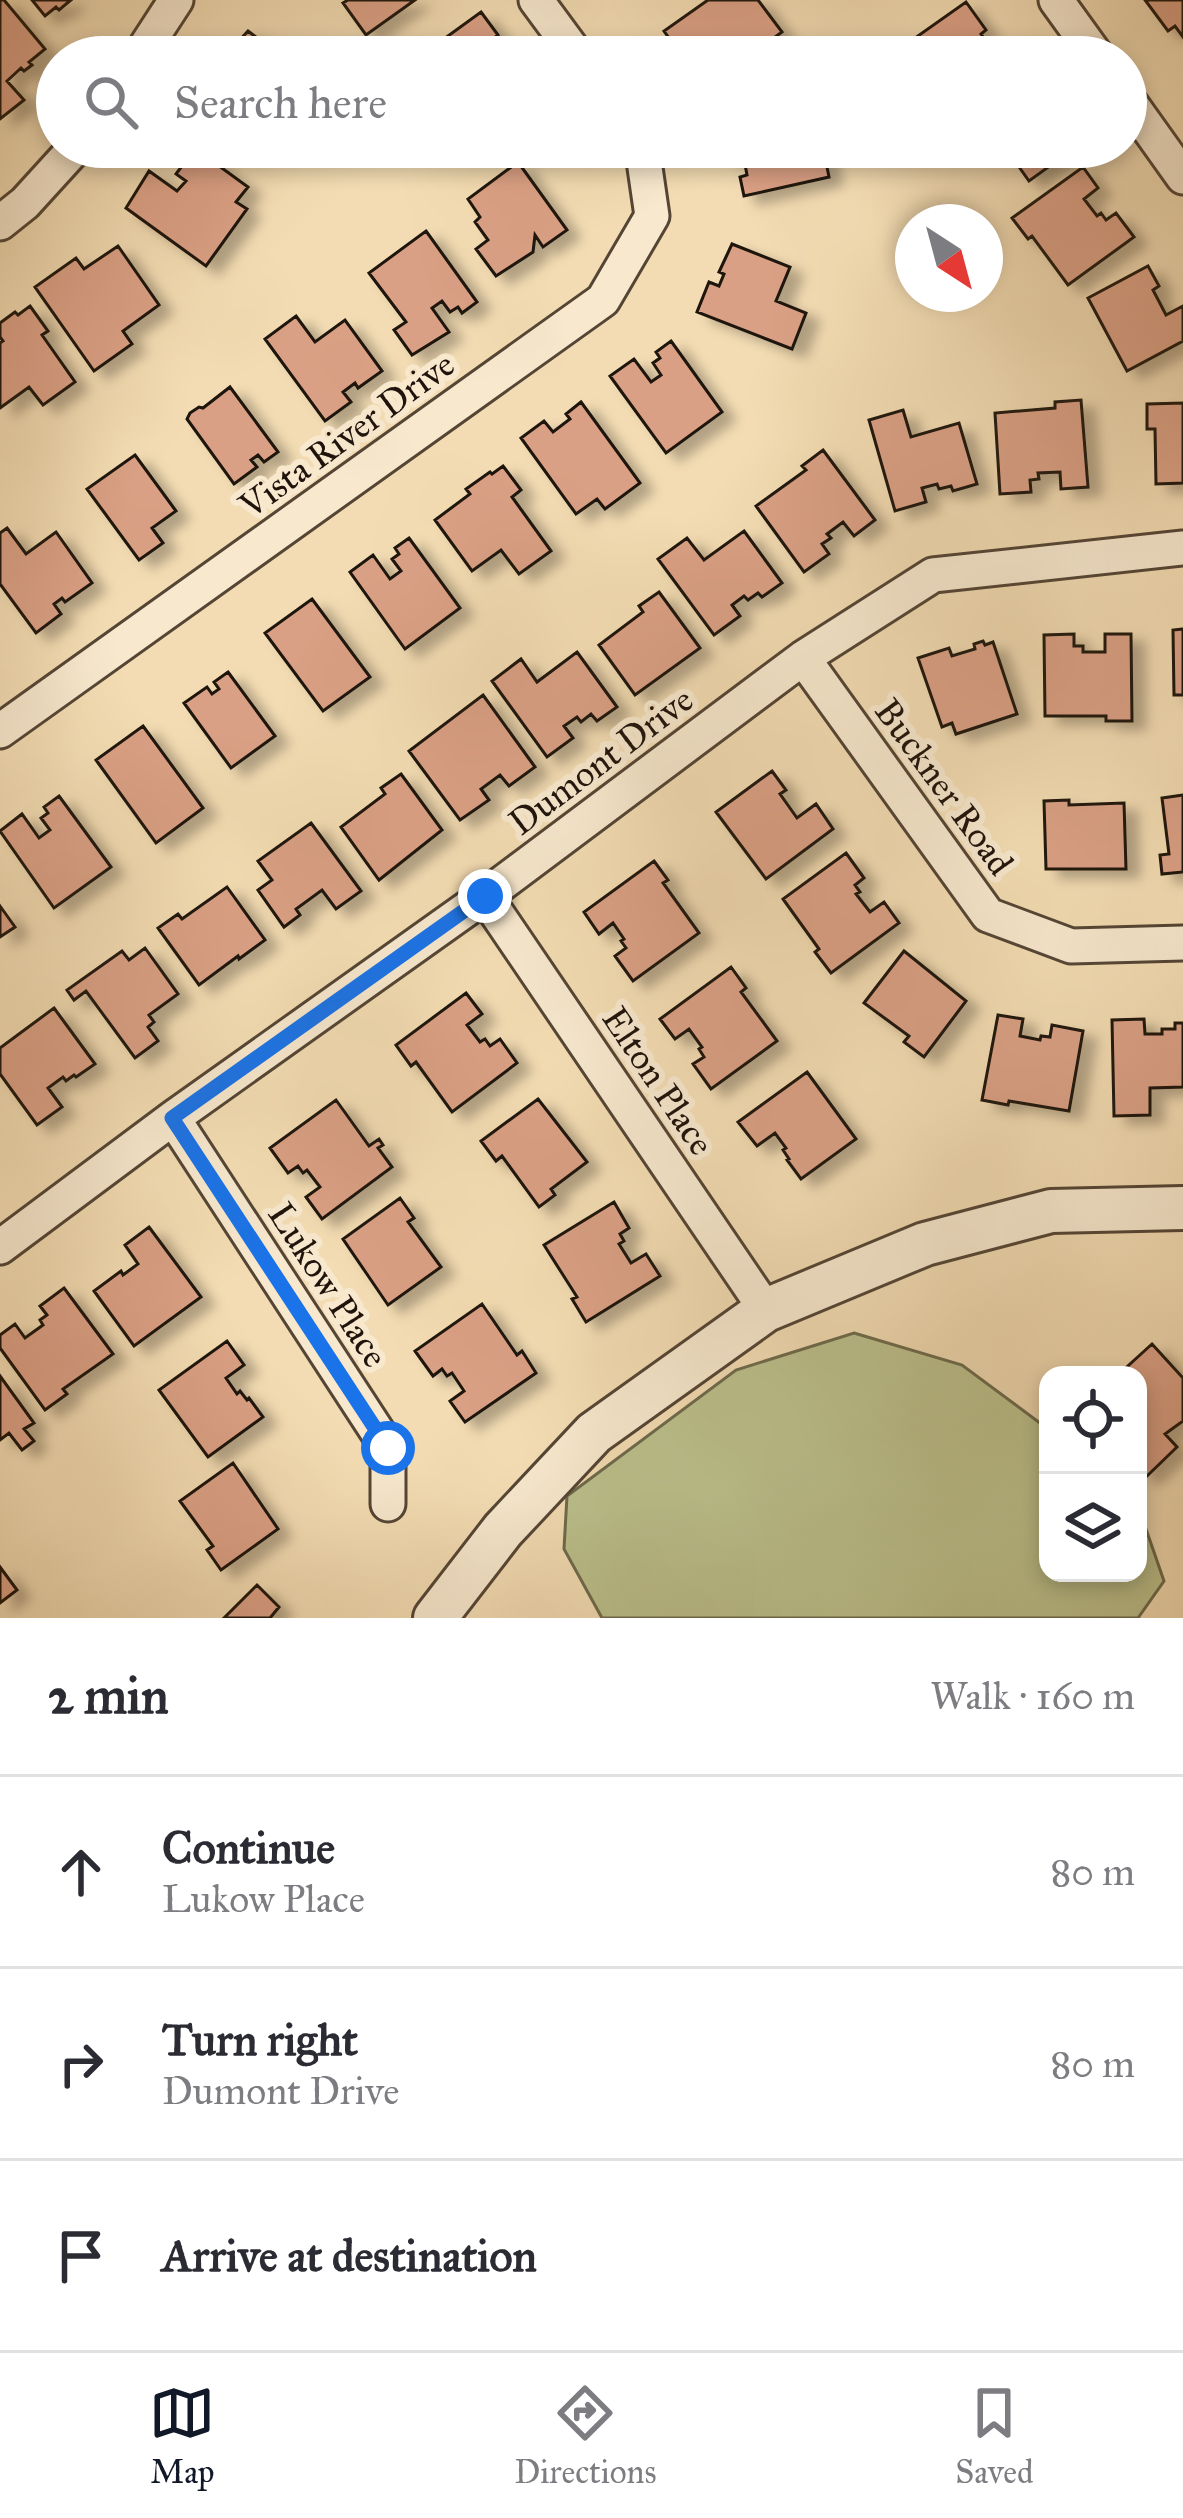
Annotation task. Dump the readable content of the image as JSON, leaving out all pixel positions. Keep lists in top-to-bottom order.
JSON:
{
  "streets": {
    "street": [
      "Vista River Drive",
      "Dumont Drive",
      "Buckner Road",
      "Elton Place",
      "Lukow Place"
    ]
  },
  "crossings": [
    ["Dumont Drive", "Buckner Road"],
    ["Dumont Drive", "Elton Place"],
    ["Dumont Drive", "Lukow Place"]
  ],
  "north": "bottom right",
  "page": {
    "search": "Search here",
    "heading": ["2 min", "Walk · 160 m"],
    "list": [
      ["Continue", "Lukow Place", "80 m"],
      ["Turn right", "Dumont Drive", "80 m"],
      "Arrive at destination"
    ],
    "nav": ["Map", "Directions", "Saved"]
  }
}
